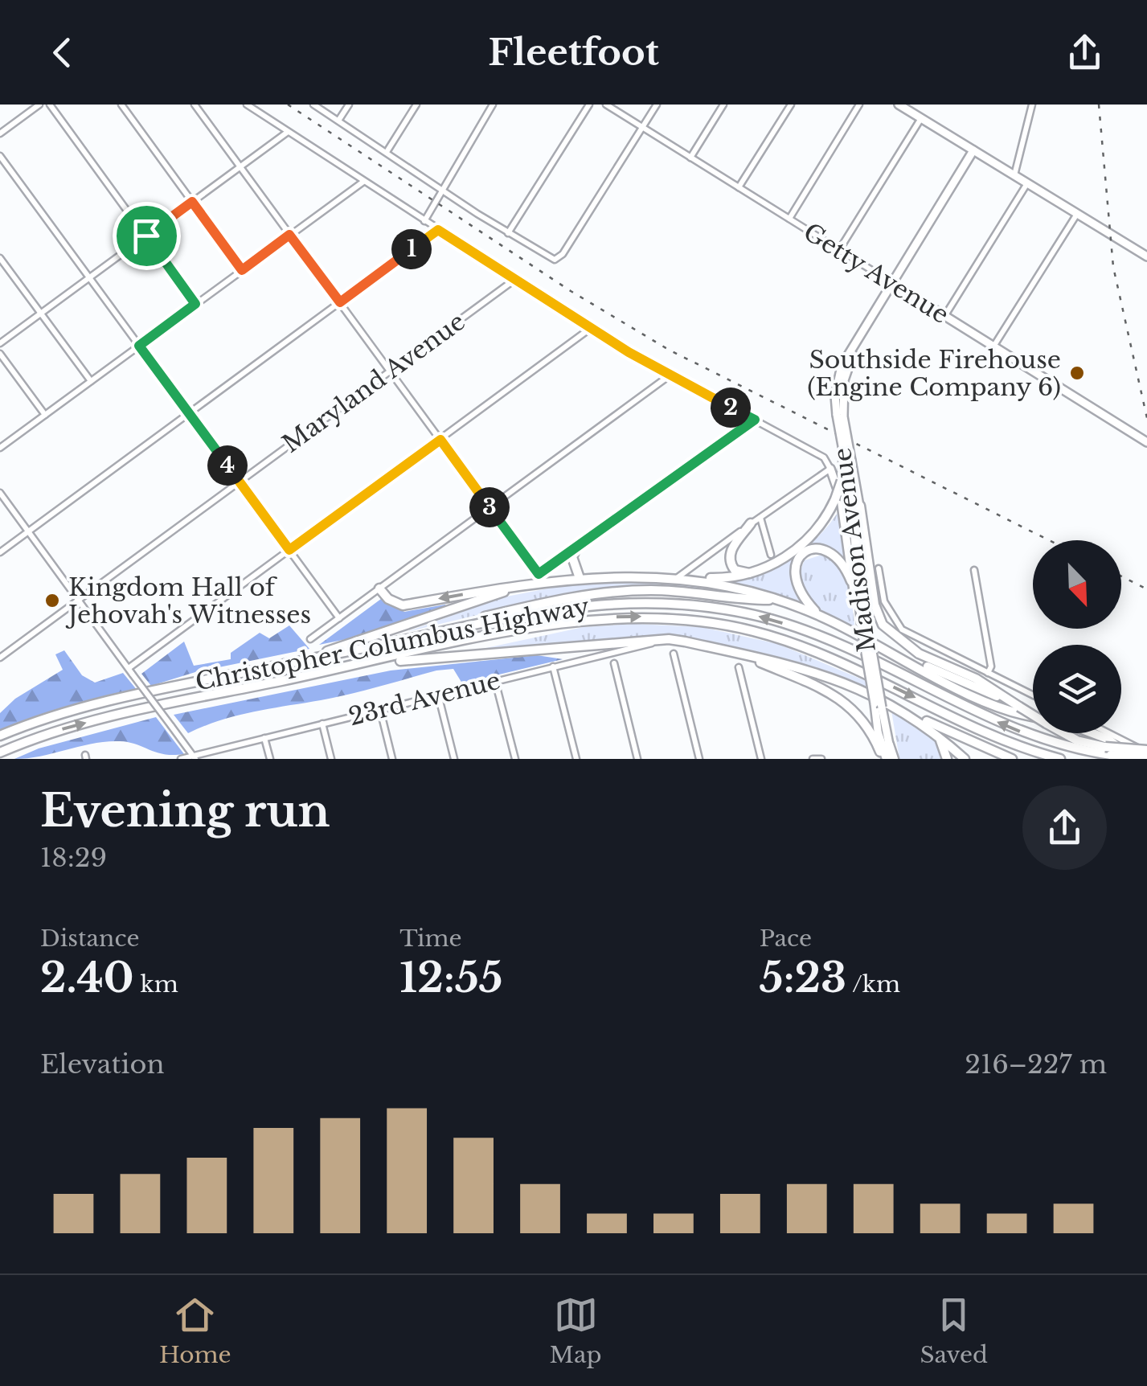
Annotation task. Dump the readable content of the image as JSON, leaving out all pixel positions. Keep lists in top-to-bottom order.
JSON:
{
  "streets": {
    "highway": ["Christopher Columbus Highway"],
    "main road": ["Getty Avenue", "Madison Avenue"],
    "street": ["Maryland Avenue", "23rd Avenue"]
  },
  "crossings": [
    ["Getty Avenue", "Madison Avenue"]
  ],
  "places": ["Southside Firehouse (Engine Company 6)", "Kingdom Hall of Jehovah's Witnesses"],
  "north": "bottom right",
  "page": {
    "header": "Fleetfoot",
    "pins": [
      "1",
      "2",
      "4",
      "3"
    ],
    "heading": ["Evening run", "18:29"],
    "stats": [
      ["Distance", "2.40 km"],
      ["Time", "12:55"],
      ["Pace", "5:23 /km"]
    ],
    "chart": ["Elevation", "216–227 m"],
    "tabs": ["Home", "Map", "Saved"]
  }
}
